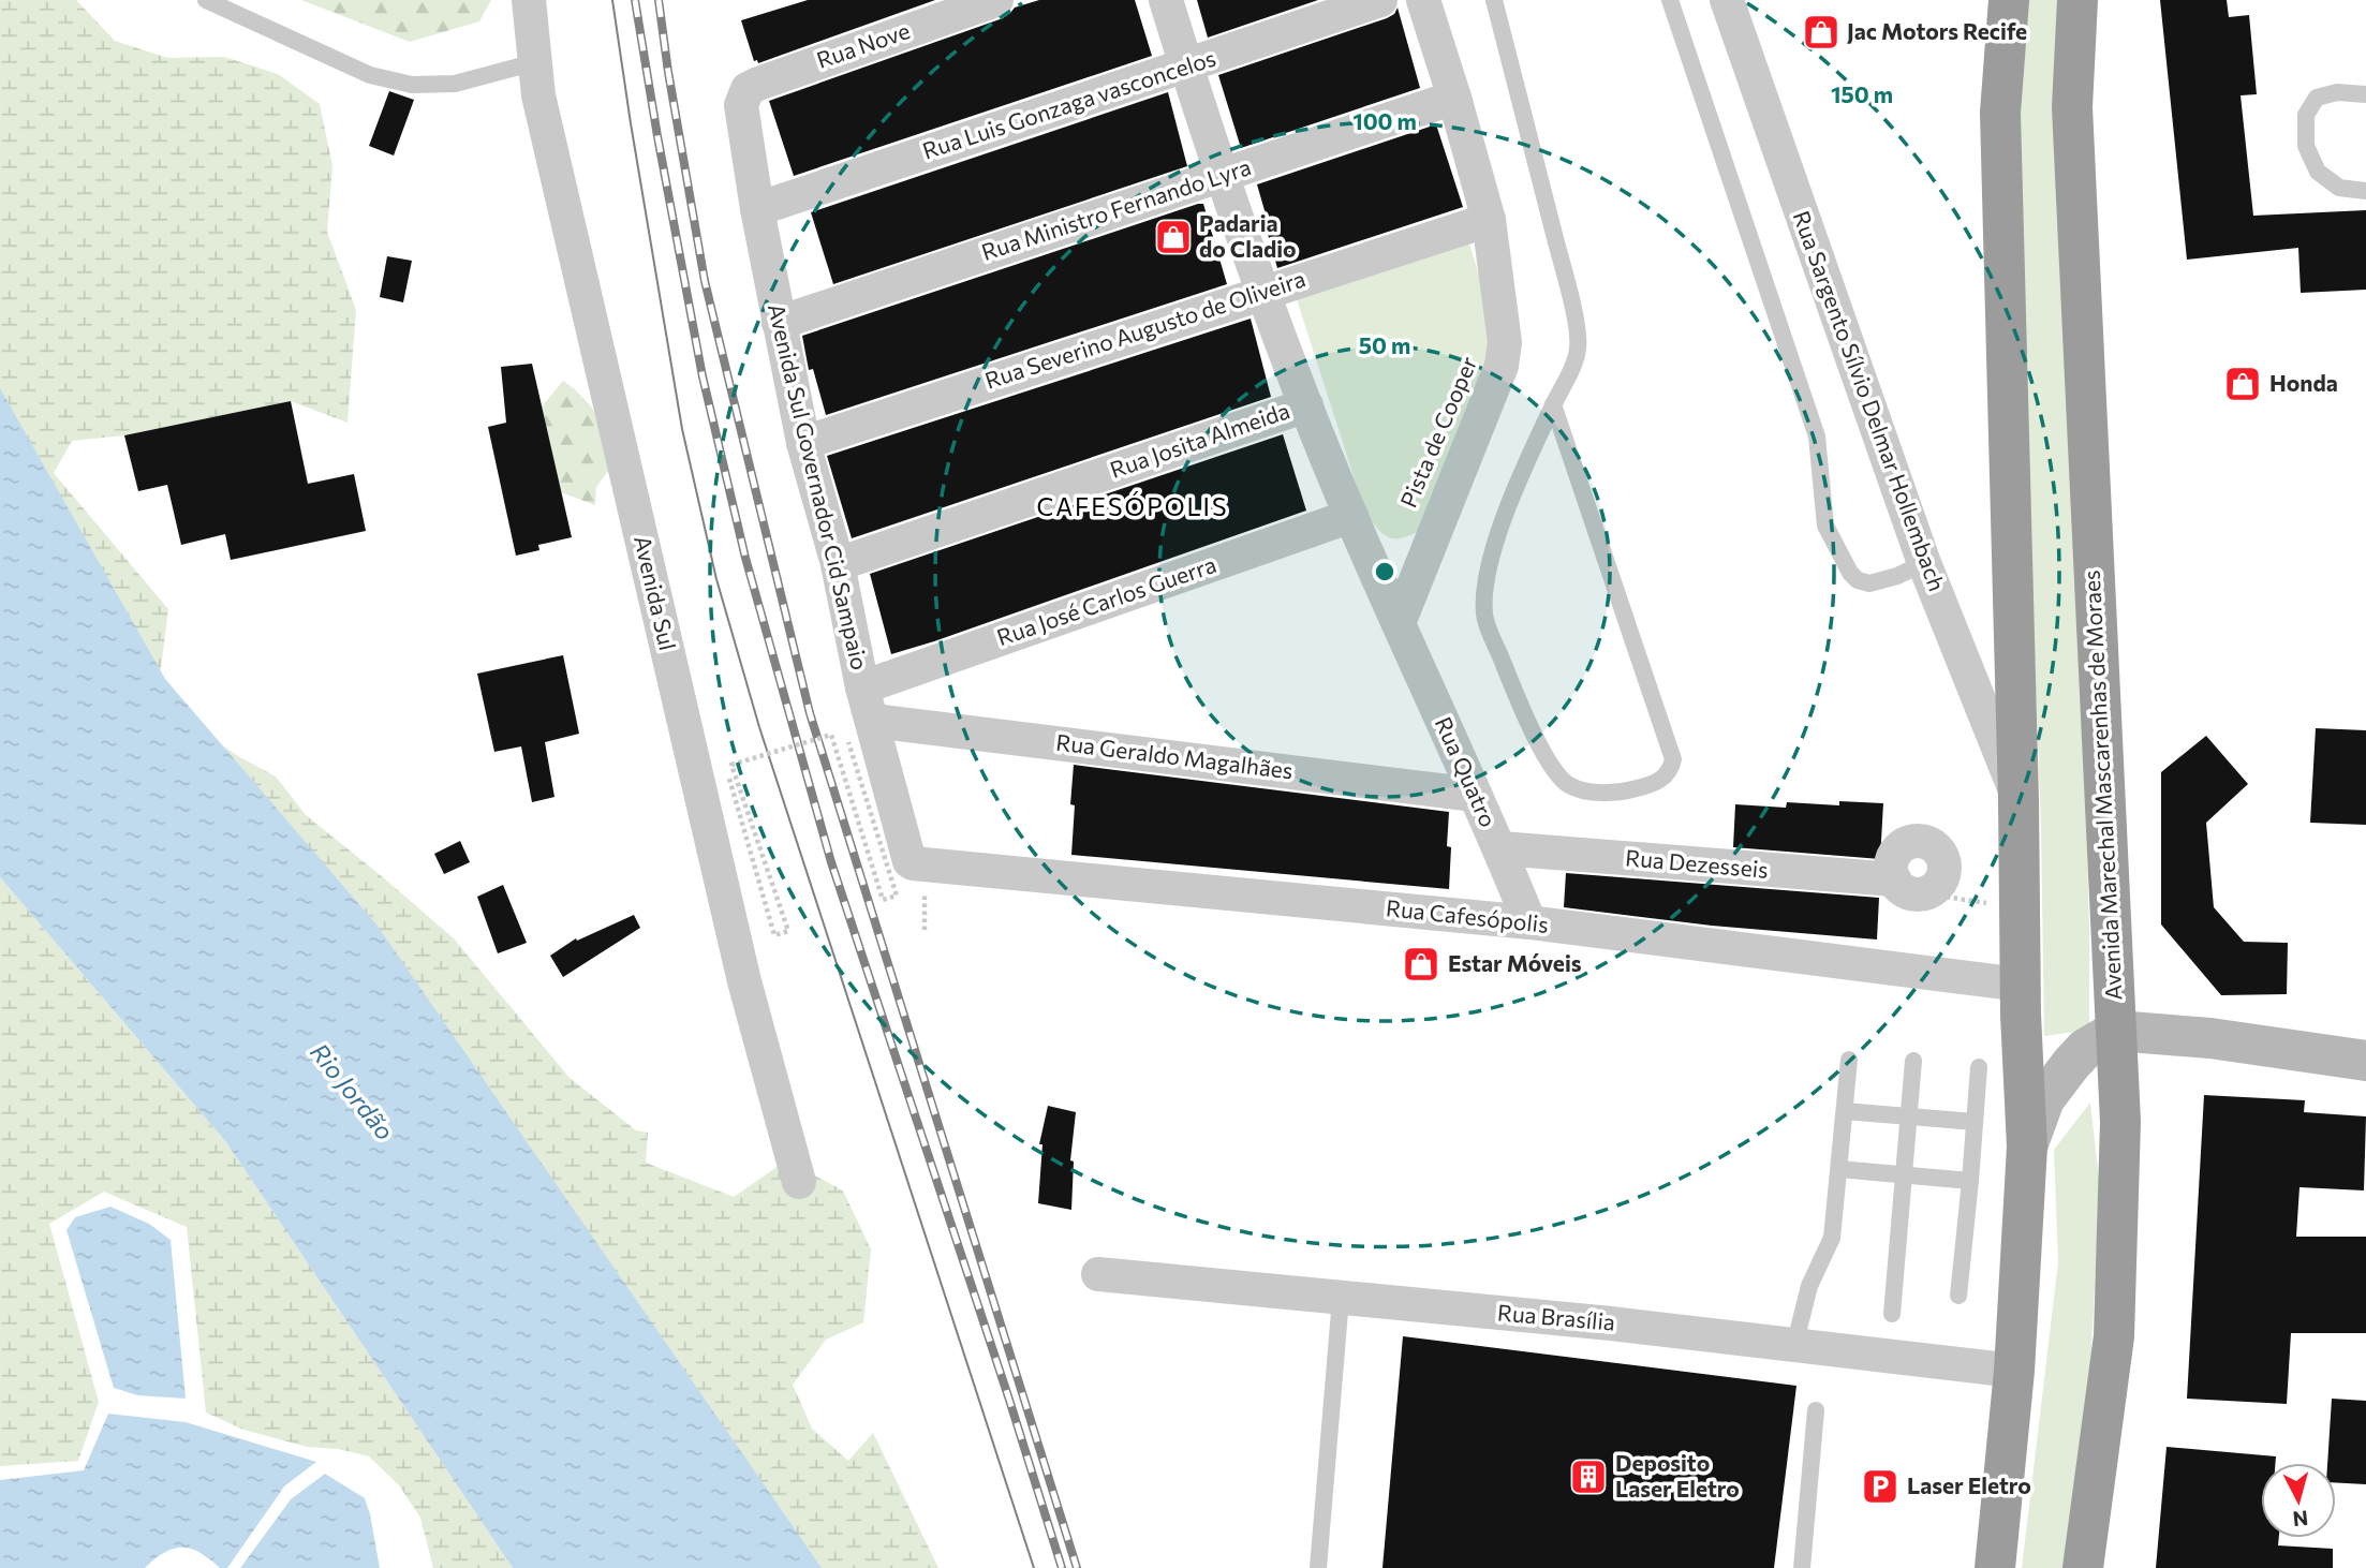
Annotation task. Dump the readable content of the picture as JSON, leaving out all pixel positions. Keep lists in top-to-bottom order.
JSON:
{
  "streets": {
    "highway": ["Avenida Marechal Mascarenhas de Moraes"],
    "street": [
      "Rua Nove",
      "Rua Luis Gonzaga vasconcelos",
      "Rua Ministro Fernando Lyra",
      "Rua Severino Augusto de Oliveira",
      "Rua Sargento Sílvio Delmar Hollembach",
      "Rua Josita Almeida",
      "Avenida Sul Governador Cid Sampaio",
      "Avenida Sul",
      "Rua José Carlos Guerra",
      "Rua Geraldo Magalhães",
      "Rua Quatro",
      "Rua Dezesseis",
      "Rua Cafesópolis",
      "Rua Brasília"
    ]
  },
  "crossings": [
    ["Rua Nove", "Avenida Sul Governador Cid Sampaio"],
    ["Rua Luis Gonzaga vasconcelos", "Avenida Sul Governador Cid Sampaio"],
    ["Rua Luis Gonzaga vasconcelos", "Rua Quatro"],
    ["Rua Ministro Fernando Lyra", "Avenida Sul Governador Cid Sampaio"],
    ["Rua Ministro Fernando Lyra", "Rua Quatro"],
    ["Rua Severino Augusto de Oliveira", "Avenida Sul Governador Cid Sampaio"],
    ["Rua Severino Augusto de Oliveira", "Rua Quatro"],
    ["Rua Josita Almeida", "Avenida Sul Governador Cid Sampaio"],
    ["Rua Josita Almeida", "Rua Quatro"],
    ["Avenida Sul Governador Cid Sampaio", "Rua José Carlos Guerra"],
    ["Avenida Sul Governador Cid Sampaio", "Rua Geraldo Magalhães"],
    ["Avenida Sul Governador Cid Sampaio", "Rua Cafesópolis"],
    ["Rua José Carlos Guerra", "Rua Quatro"],
    ["Rua Geraldo Magalhães", "Rua Quatro"],
    ["Rua Quatro", "Rua Dezesseis"],
    ["Rua Quatro", "Rua Cafesópolis"]
  ],
  "districts": ["CAFESÓPOLIS"],
  "water": ["Rio Jordão"],
  "places": {
    "shop": [
      "Jac Motors Recife",
      "Padaria do Cladio",
      "Honda",
      "Estar Móveis"
    ],
    "building": ["Deposito Laser Eletro"],
    "parking": ["Laser Eletro"]
  },
  "north": "bottom",
  "rings": ["150 m", "100 m", "50 m"]
}
